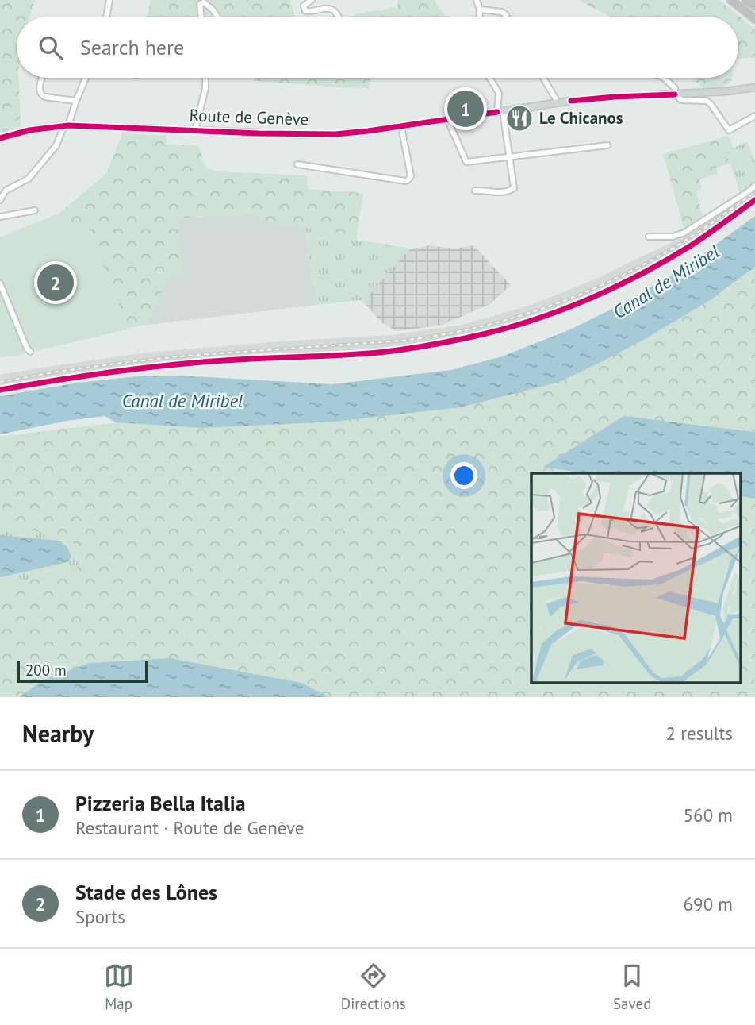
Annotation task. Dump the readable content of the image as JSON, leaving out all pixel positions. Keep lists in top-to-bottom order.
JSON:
{
  "streets": {
    "main road": ["Route de Genève"]
  },
  "water": ["Canal de Miribel"],
  "places": {
    "restaurant": ["Le Chicanos"]
  },
  "scale_bar": "200 m",
  "page": {
    "search": "Search here",
    "pins": ["1", "2"],
    "scale": "200 m",
    "heading": ["Nearby", "2 results"],
    "list": [
      {
        "mark": "1",
        "name": "Pizzeria Bella Italia",
        "note": "Restaurant · Route de Genève",
        "value": "560 m"
      },
      {
        "mark": "2",
        "name": "Stade des Lônes",
        "note": "Sports",
        "value": "690 m"
      }
    ],
    "nav": ["Map", "Directions", "Saved"]
  }
}
